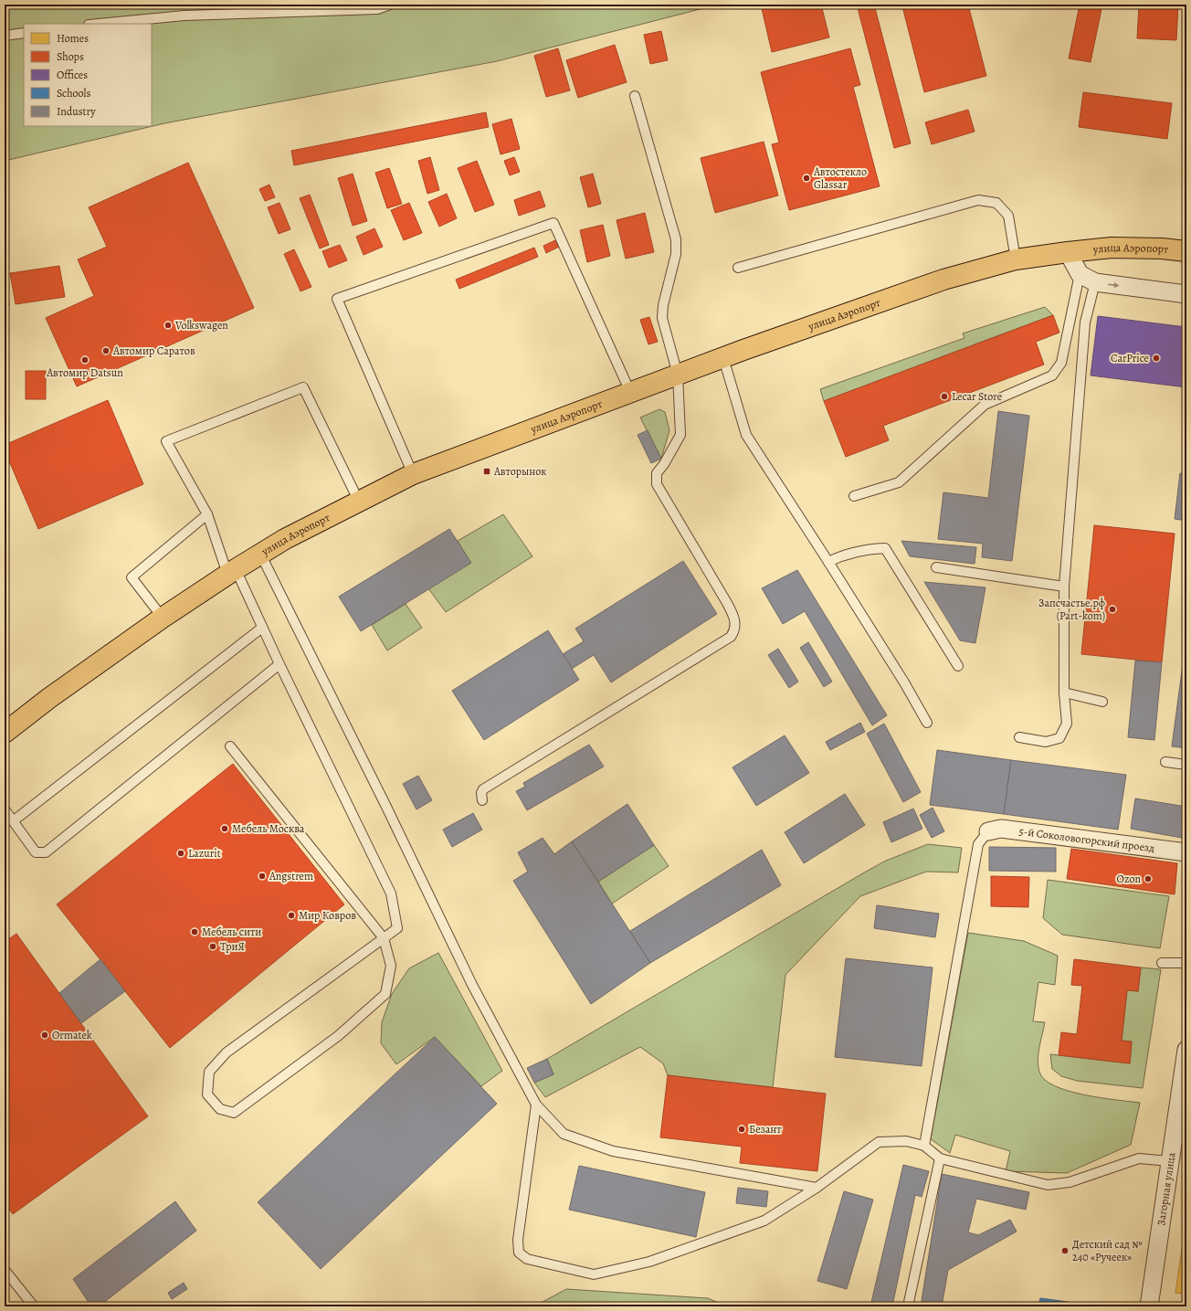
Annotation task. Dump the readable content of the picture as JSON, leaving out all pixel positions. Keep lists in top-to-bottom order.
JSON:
{
  "streets": {
    "main road": ["улица Аэропорт"],
    "street": ["5-й Соколовогорский проезд", "Загорная улица"]
  },
  "places": {
    "other": [
      "Автостекло Glassar",
      "Volkswagen",
      "Автомир Саратов",
      "CarPrice",
      "Автомир Datsun",
      "Lecar Store",
      "Запсчастье.рф (Part-kom)",
      "Мебель Москва",
      "Lazurit",
      "Angstrem",
      "Ozon",
      "Мир Ковров",
      "Мебель сити",
      "ТриЯ",
      "Ormatek",
      "Безант",
      "Детский сад № 240 «Ручеек»"
    ],
    "transit": ["Авторынок"]
  },
  "legend": [
    "Homes",
    "Shops",
    "Offices",
    "Schools",
    "Industry"
  ]
}
